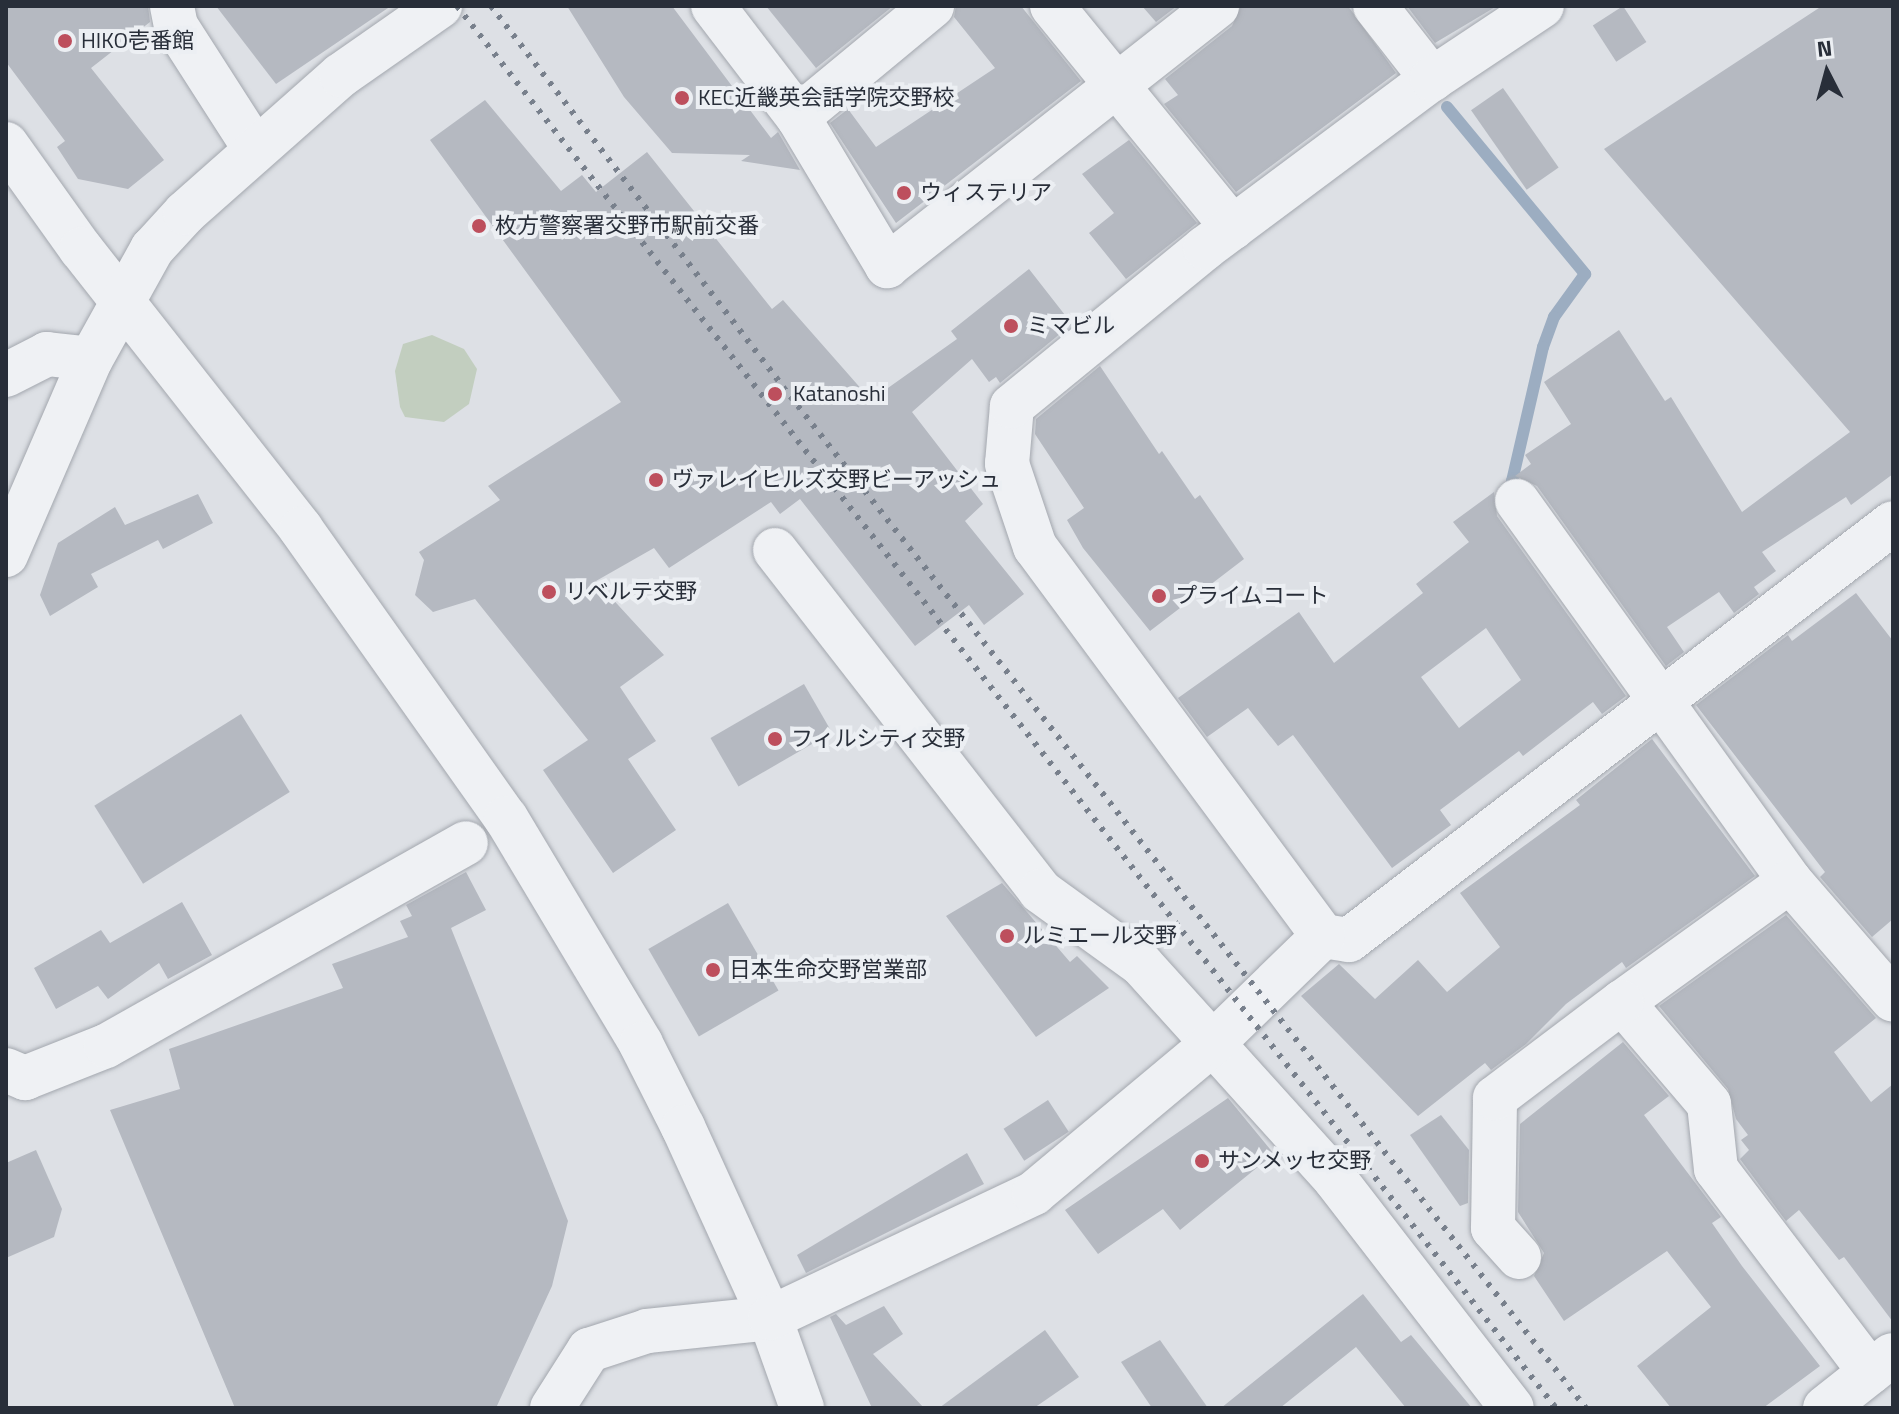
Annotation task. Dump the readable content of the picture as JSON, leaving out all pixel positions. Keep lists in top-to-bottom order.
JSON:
{
  "places": [
    "HIKO壱番館",
    "KEC近畿英会話学院交野校",
    "ウィステリア",
    "枚方警察署交野市駅前交番",
    "ミマビル",
    "Katanoshi",
    "ヴァレイヒルズ交野ビーアッシュ",
    "リベルテ交野",
    "プライムコート",
    "フィルシティ交野",
    "ルミエール交野",
    "日本生命交野営業部",
    "サンメッセ交野"
  ],
  "north": "top"
}
